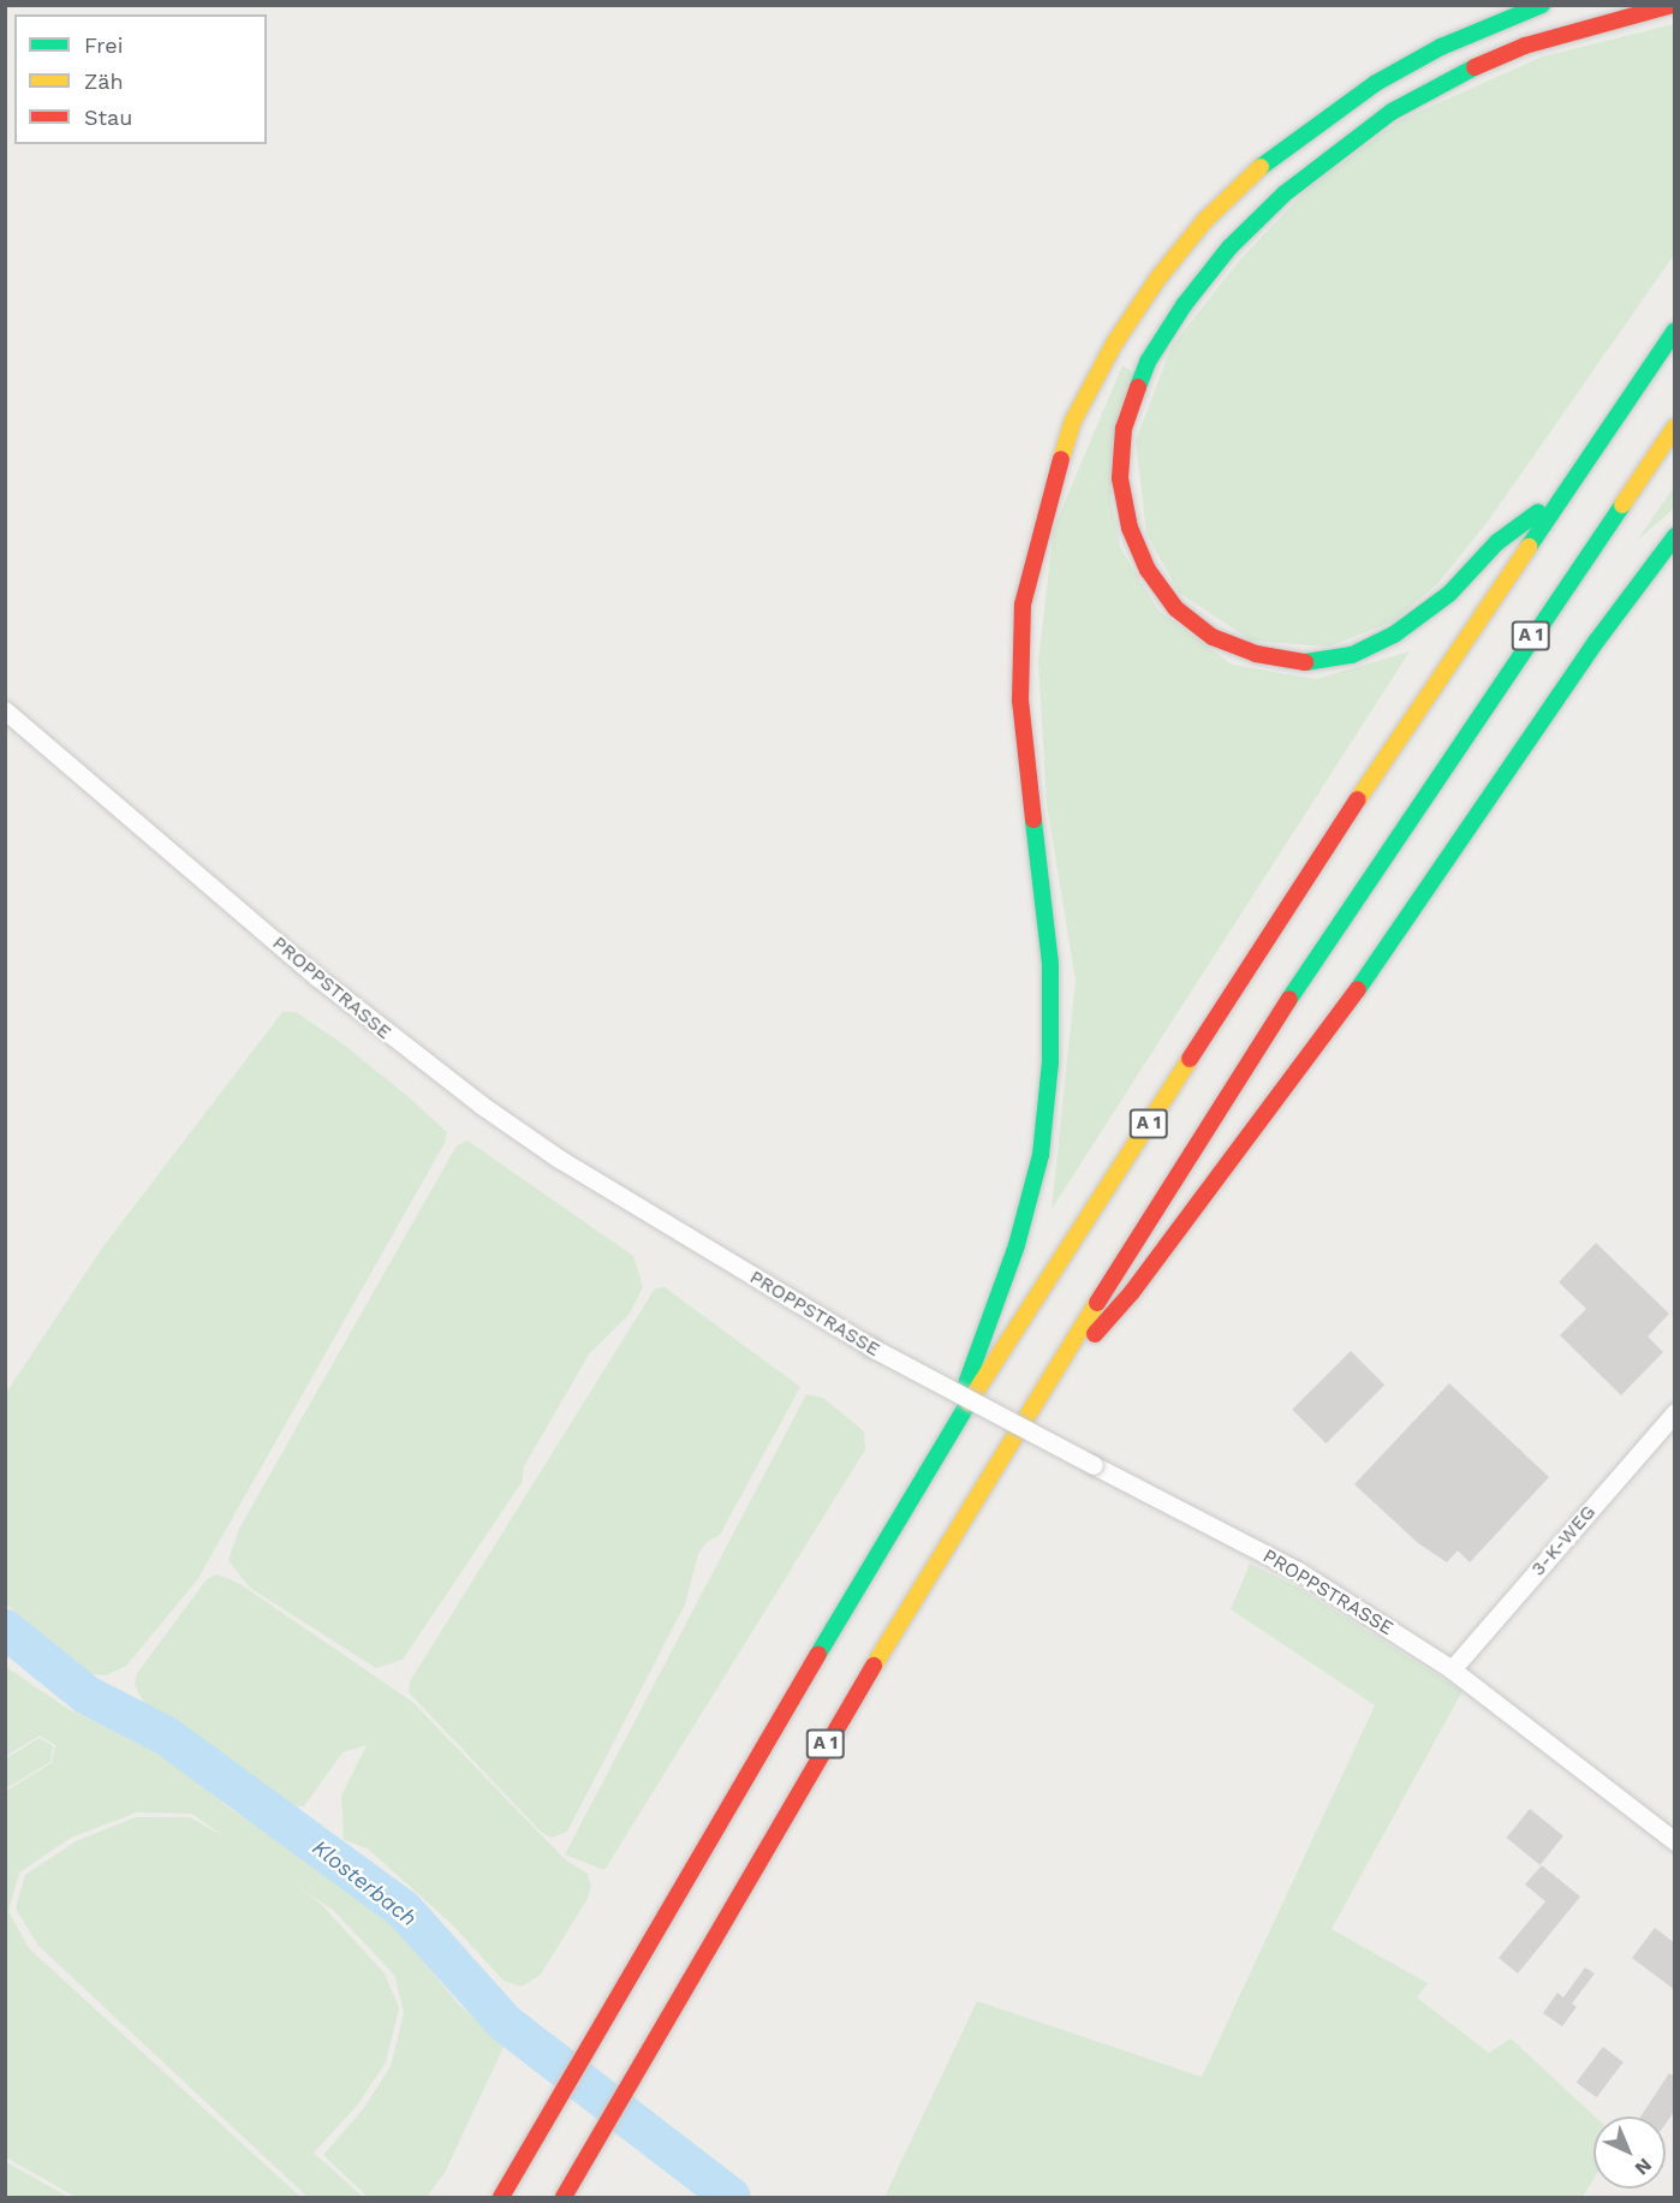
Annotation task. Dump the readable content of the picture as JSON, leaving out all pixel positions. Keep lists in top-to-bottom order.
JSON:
{
  "streets": {
    "highway": ["A 1"],
    "street": ["PROPPSTRASSE", "3-K-WEG"]
  },
  "crossings": [
    ["PROPPSTRASSE", "3-K-WEG"]
  ],
  "water": ["Klosterbach"],
  "legend": ["Frei", "Zäh", "Stau"],
  "north": "bottom right"
}
